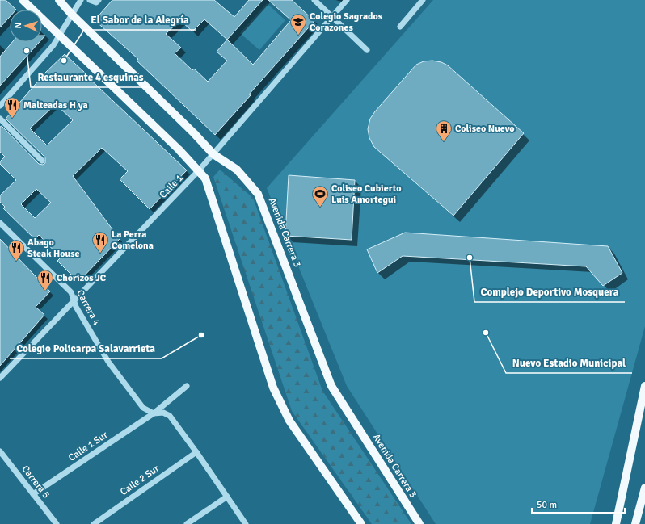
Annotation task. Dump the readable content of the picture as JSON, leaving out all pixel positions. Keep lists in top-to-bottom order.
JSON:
{
  "streets": {
    "main road": ["Avenida Carrera 3"],
    "street": [
      "Calle 1",
      "Carrera 4",
      "Calle 1 Sur",
      "Calle 2 Sur",
      "Carrera 5"
    ]
  },
  "crossings": [
    ["Calle 1", "Avenida Carrera 3"],
    ["Calle 1", "Carrera 4"],
    ["Carrera 4", "Calle 1 Sur"],
    ["Carrera 4", "Calle 2 Sur"],
    ["Calle 1 Sur", "Carrera 5"]
  ],
  "places": {
    "school or university": ["Colegio Sagrados Corazones"],
    "other": [
      "Restaurante 4 esquinas",
      "El Sabor de la Alegría",
      "Complejo Deportivo Mosquera",
      "Nuevo Estadio Municipal",
      "Colegio Policarpa Salavarrieta"
    ],
    "restaurant": [
      "Malteadas H ya",
      "La Perra Comelona",
      "Abago Steak House",
      "Chorizos JC"
    ],
    "building": ["Coliseo Nuevo"],
    "sports": ["Coliseo Cubierto Luis Amortegui"]
  },
  "scale_bar": "50 m",
  "north": "left"
}
